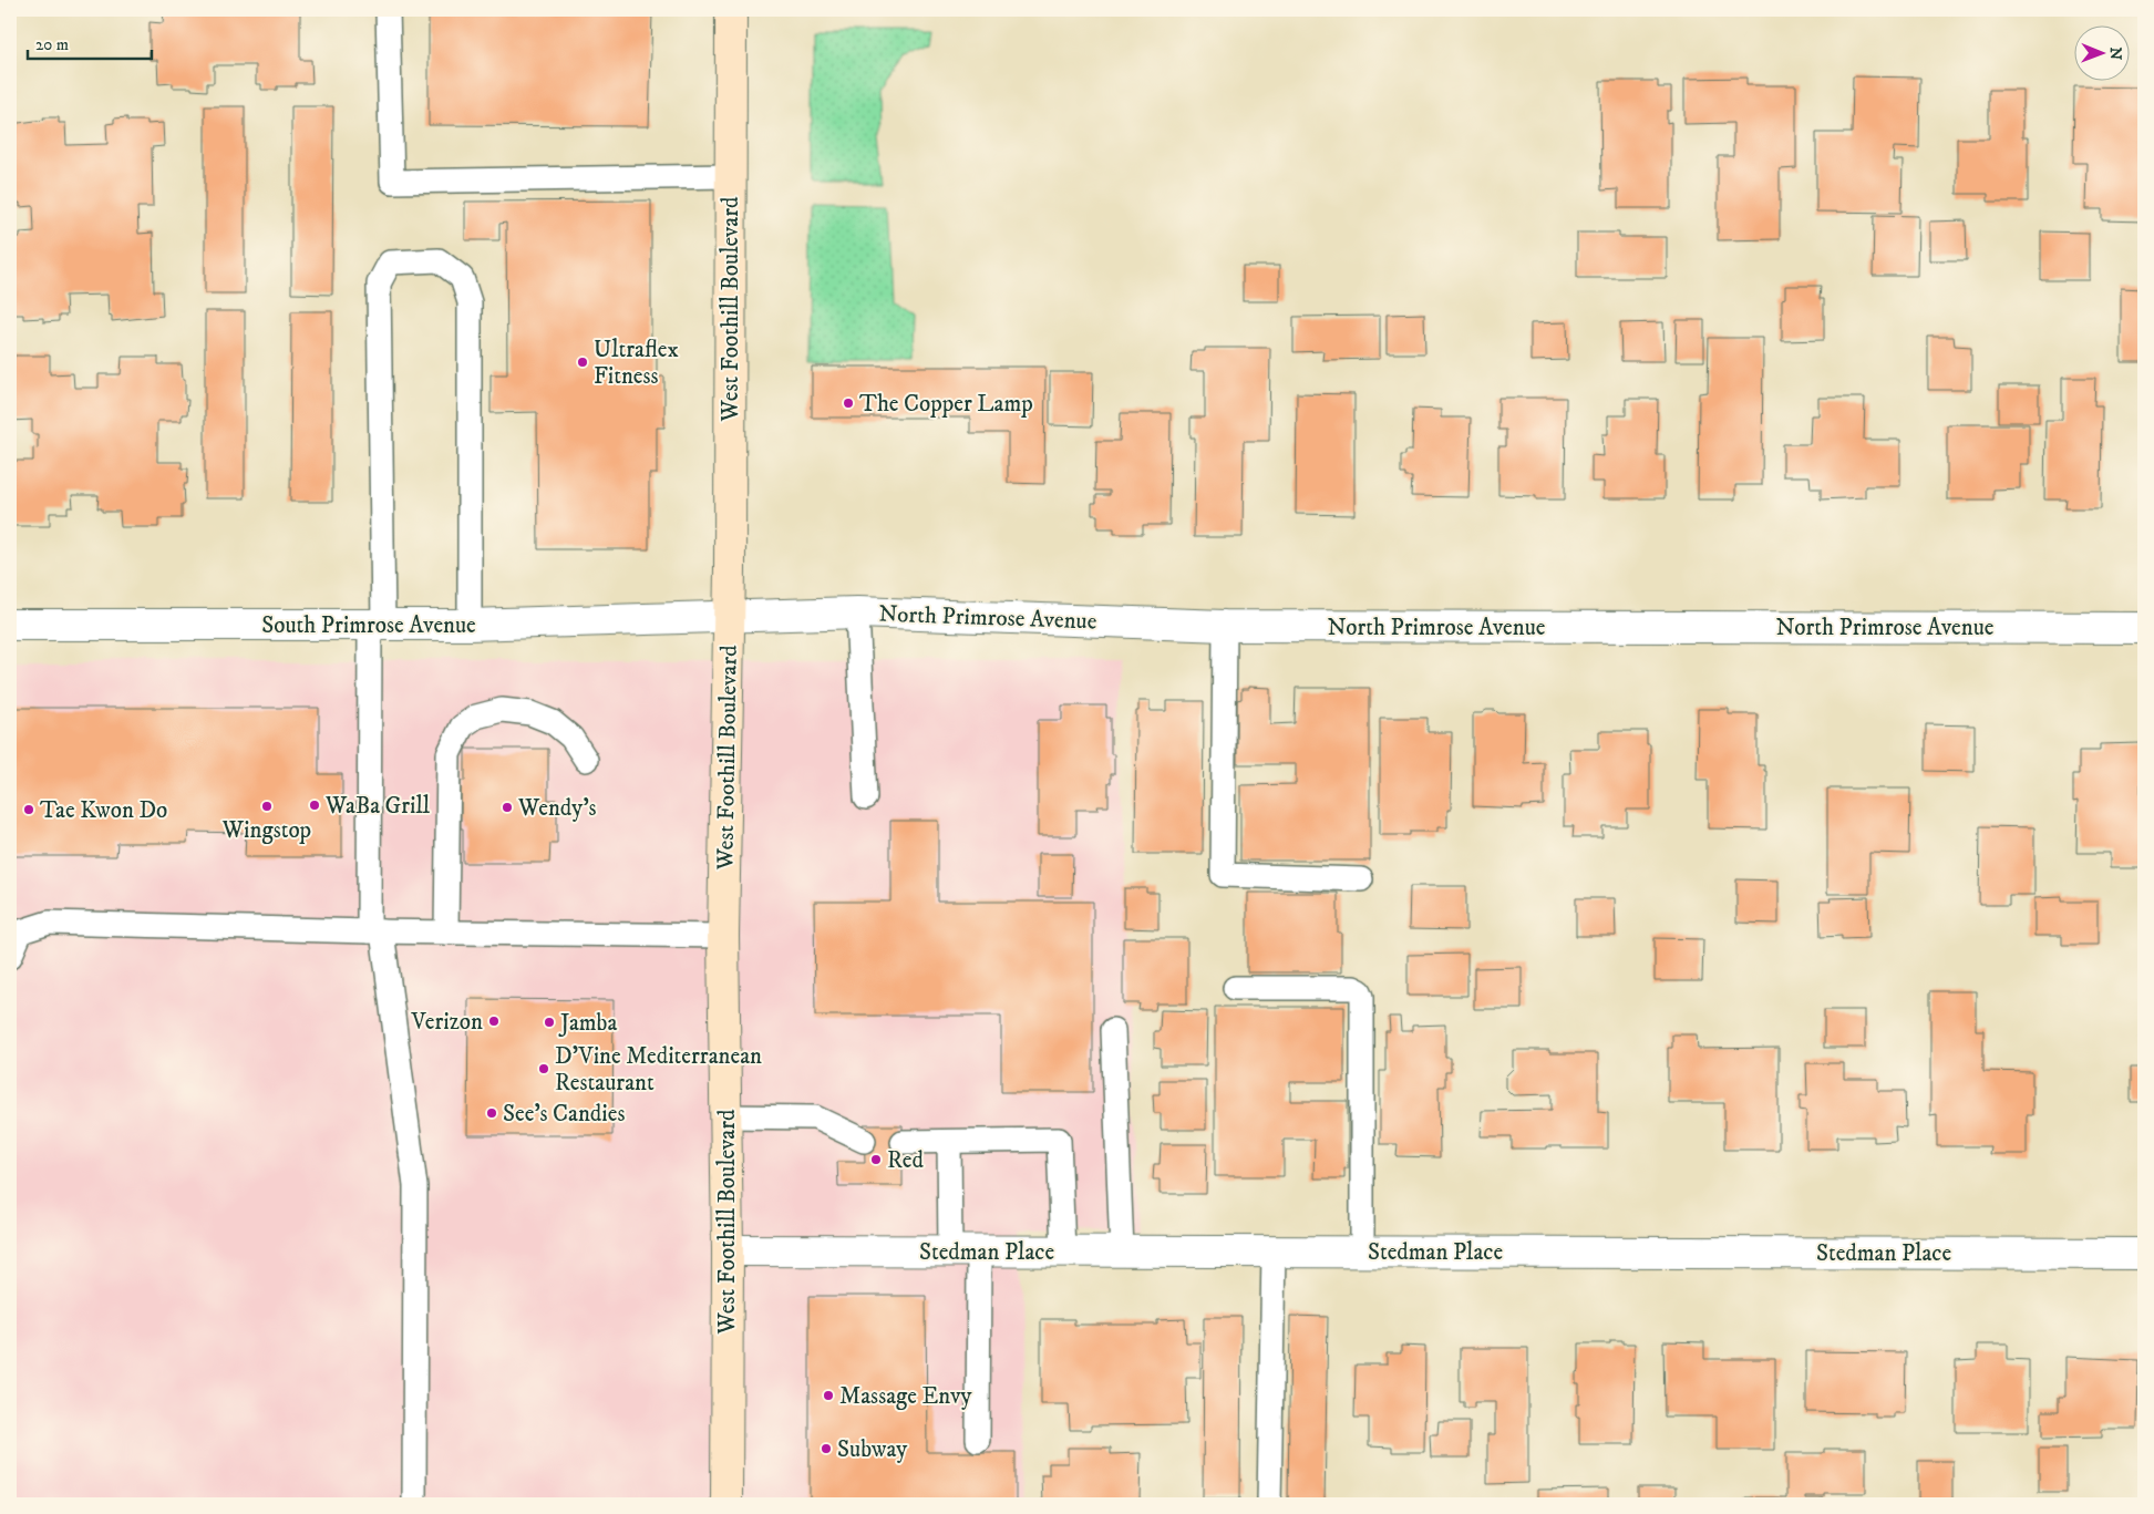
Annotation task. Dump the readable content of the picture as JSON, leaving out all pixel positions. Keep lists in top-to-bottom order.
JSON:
{
  "streets": {
    "main road": ["West Foothill Boulevard"],
    "street": ["North Primrose Avenue", "South Primrose Avenue", "Stedman Place"]
  },
  "crossings": [
    ["West Foothill Boulevard", "North Primrose Avenue"],
    ["West Foothill Boulevard", "South Primrose Avenue"],
    ["West Foothill Boulevard", "Stedman Place"],
    ["North Primrose Avenue", "South Primrose Avenue"]
  ],
  "places": [
    "Ultraflex Fitness",
    "The Copper Lamp",
    "WaBa Grill",
    "Wingstop",
    "Wendy's",
    "Tae Kwon Do",
    "Verizon",
    "Jamba",
    "D’Vine Mediterranean Restaurant",
    "See's Candies",
    "Red",
    "Massage Envy",
    "Subway"
  ],
  "scale_bar": "20 m",
  "north": "right"
}
